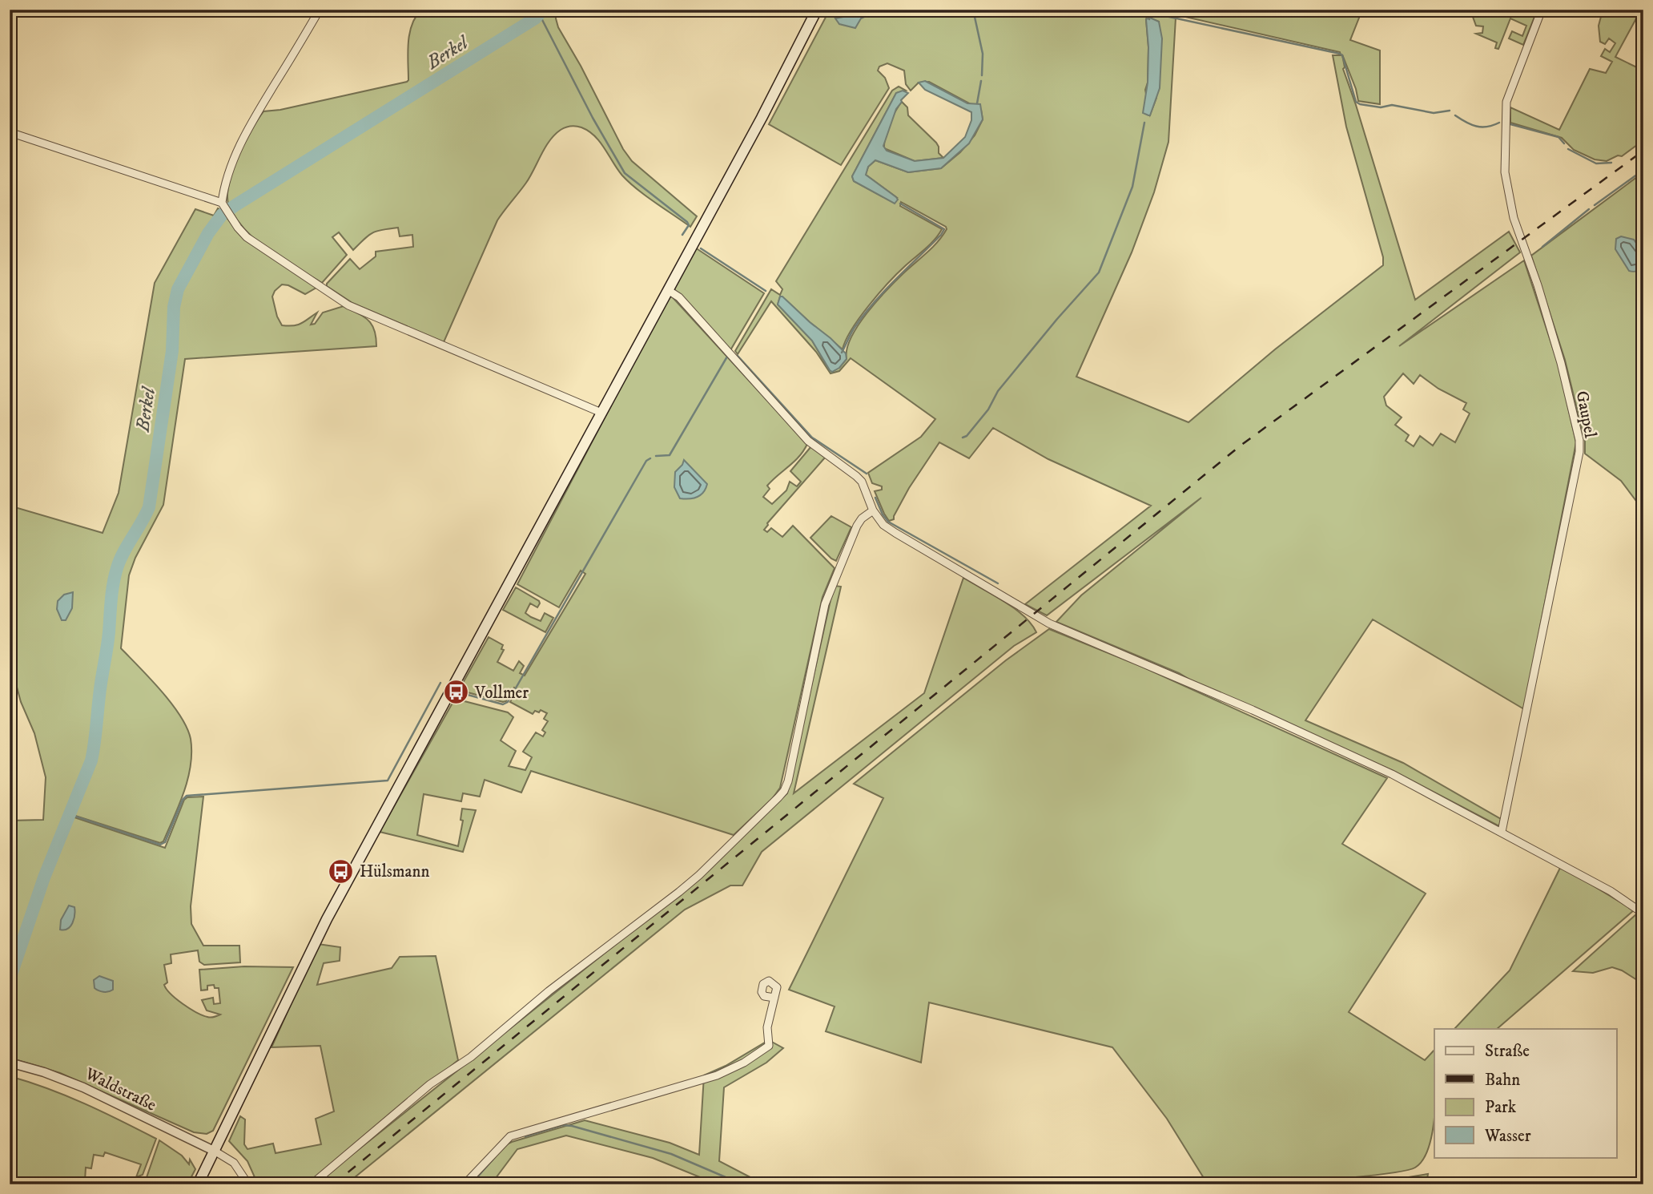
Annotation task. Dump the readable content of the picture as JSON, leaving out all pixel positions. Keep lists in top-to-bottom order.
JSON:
{
  "streets": {
    "street": ["Gaupel", "Waldstraße"]
  },
  "water": ["Berkel"],
  "places": {
    "bus stop": ["Vollmer", "Hülsmann"]
  },
  "legend": [
    "Straße",
    "Bahn",
    "Park",
    "Wasser"
  ]
}
